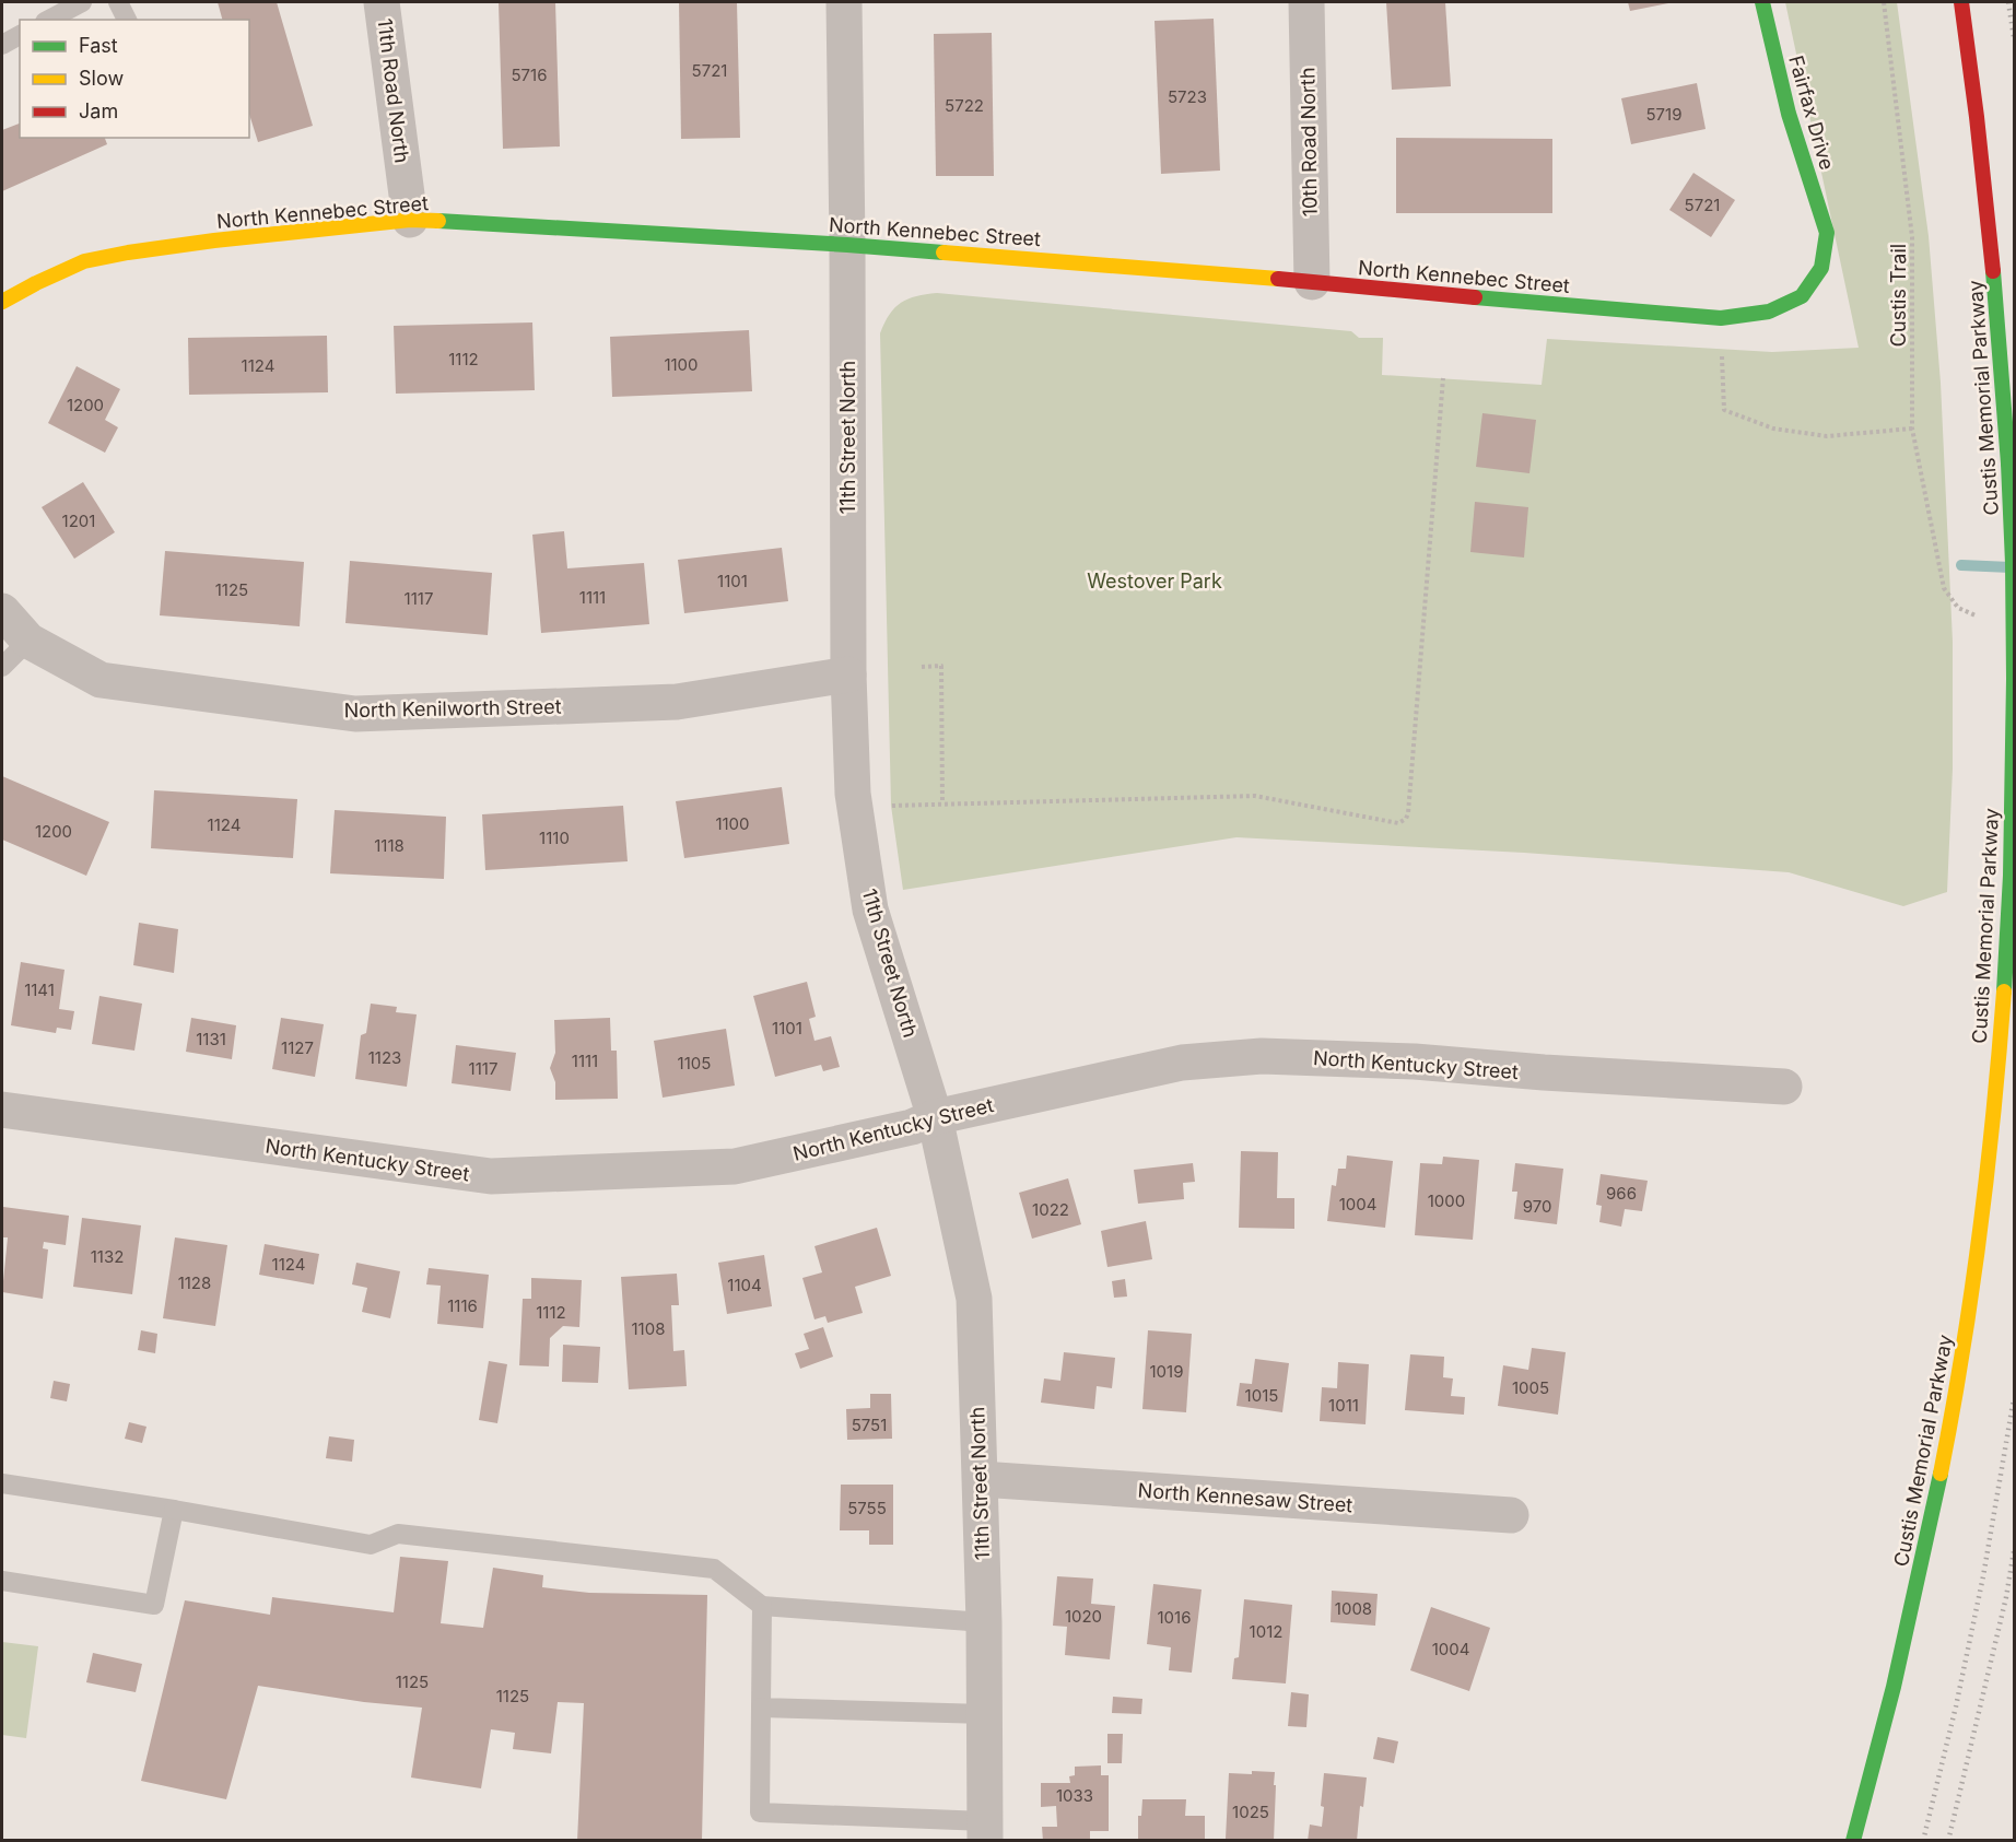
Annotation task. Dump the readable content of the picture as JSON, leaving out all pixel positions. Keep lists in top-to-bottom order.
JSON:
{
  "streets": {
    "main road": ["Fairfax Drive", "North Kennebec Street", "Custis Memorial Parkway"],
    "street": [
      "11th Road North",
      "10th Road North",
      "11th Street North",
      "North Kenilworth Street",
      "North Kentucky Street",
      "North Kennesaw Street"
    ],
    "path": ["Custis Trail"]
  },
  "crossings": [
    ["11th Road North", "North Kennebec Street"],
    ["Fairfax Drive", "North Kennebec Street"],
    ["10th Road North", "North Kennebec Street"],
    ["North Kennebec Street", "11th Street North"],
    ["11th Street North", "North Kenilworth Street"],
    ["11th Street North", "North Kentucky Street"],
    ["11th Street North", "North Kennesaw Street"]
  ],
  "parks": ["Westover Park"],
  "house_numbers": [
    "5721",
    "5716",
    "5723",
    "5722",
    "5719",
    "5721",
    "1112",
    "1100",
    "1124",
    "1200",
    "1201",
    "1101",
    "1125",
    "1111",
    "1117",
    "1100",
    "1124",
    "1200",
    "1110",
    "1118",
    "1141",
    "1101",
    "1131",
    "1127",
    "1123",
    "1111",
    "1105",
    "1117",
    "966",
    "1000",
    "1004",
    "970",
    "1022",
    "1132",
    "1124",
    "1128",
    "1104",
    "1116",
    "1112",
    "1108",
    "1019",
    "1005",
    "1015",
    "1011",
    "5751",
    "5755",
    "1008",
    "1020",
    "1016",
    "1012",
    "1004",
    "1125",
    "1125",
    "1033",
    "1025"
  ],
  "legend": ["Fast", "Slow", "Jam"]
}
